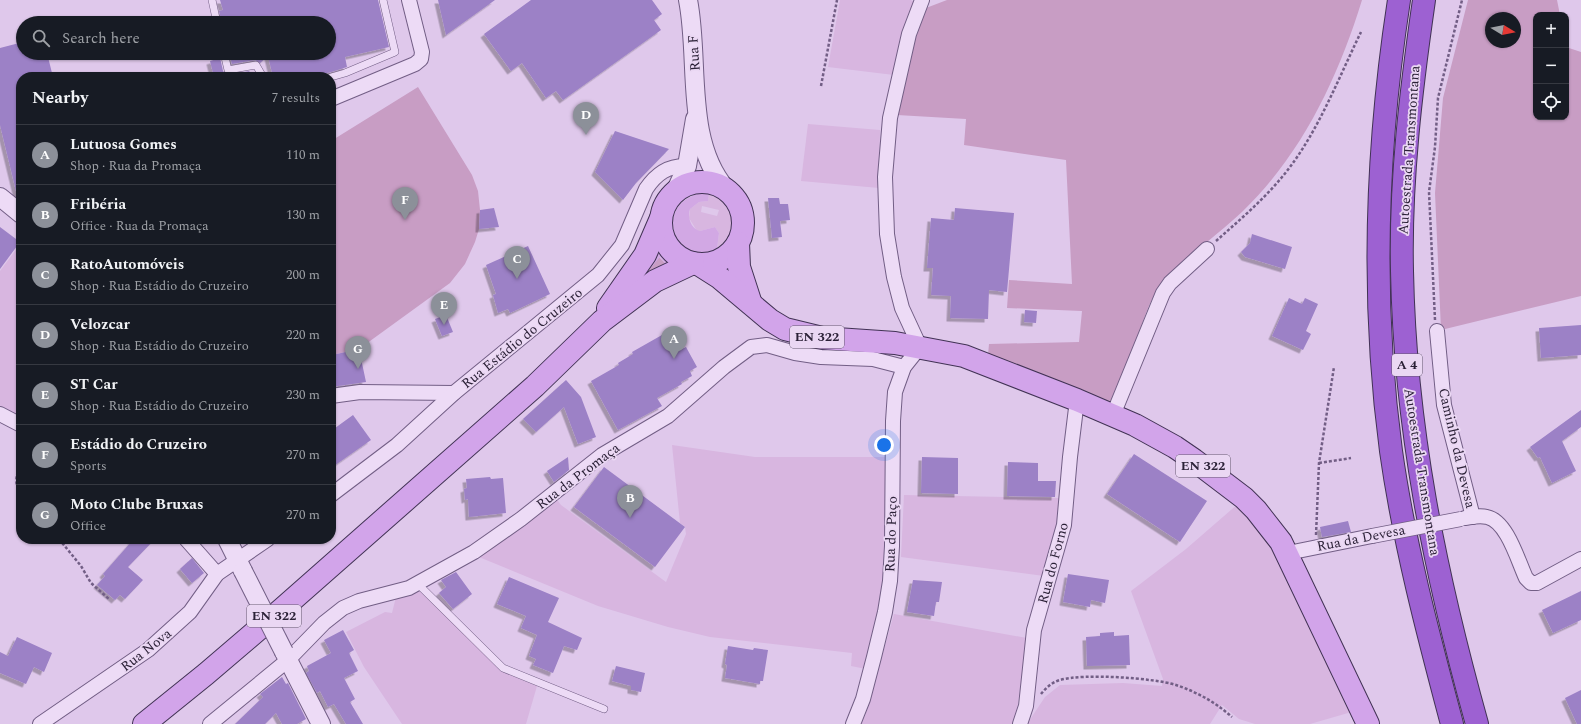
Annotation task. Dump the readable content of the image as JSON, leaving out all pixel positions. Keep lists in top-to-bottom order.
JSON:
{
  "streets": {
    "highway": ["Autoestrada Transmontana", "A 4"],
    "main road": ["EN 322"],
    "street": [
      "Rua F",
      "Rua Estádio do Cruzeiro",
      "Caminho da Devesa",
      "Rua da Promaça",
      "Rua do Paço",
      "Rua da Devesa",
      "Rua do Forno",
      "Rua Nova"
    ]
  },
  "crossings": [
    ["EN 322", "Rua do Paço"],
    ["EN 322", "Rua da Devesa"],
    ["EN 322", "Rua do Forno"],
    ["Caminho da Devesa", "Rua da Devesa"],
    ["Rua da Promaça", "Rua do Paço"]
  ],
  "north": "right",
  "page": {
    "map_buttons": ["+", "−"],
    "search": "Search here",
    "heading": ["Nearby", "7 results"],
    "pins": [
      "D",
      "F",
      "C",
      "E",
      "A",
      "G",
      "B"
    ],
    "list": [
      {
        "mark": "A",
        "name": "Lutuosa Gomes",
        "note": "Shop · Rua da Promaça",
        "value": "110 m"
      },
      {
        "mark": "B",
        "name": "Fribéria",
        "note": "Office · Rua da Promaça",
        "value": "130 m"
      },
      {
        "mark": "C",
        "name": "RatoAutomóveis",
        "note": "Shop · Rua Estádio do Cruzeiro",
        "value": "200 m"
      },
      {
        "mark": "D",
        "name": "Velozcar",
        "note": "Shop · Rua Estádio do Cruzeiro",
        "value": "220 m"
      },
      {
        "mark": "E",
        "name": "ST Car",
        "note": "Shop · Rua Estádio do Cruzeiro",
        "value": "230 m"
      },
      {
        "mark": "F",
        "name": "Estádio do Cruzeiro",
        "note": "Sports",
        "value": "270 m"
      },
      {
        "mark": "G",
        "name": "Moto Clube Bruxas",
        "note": "Office",
        "value": "270 m"
      }
    ]
  }
}
